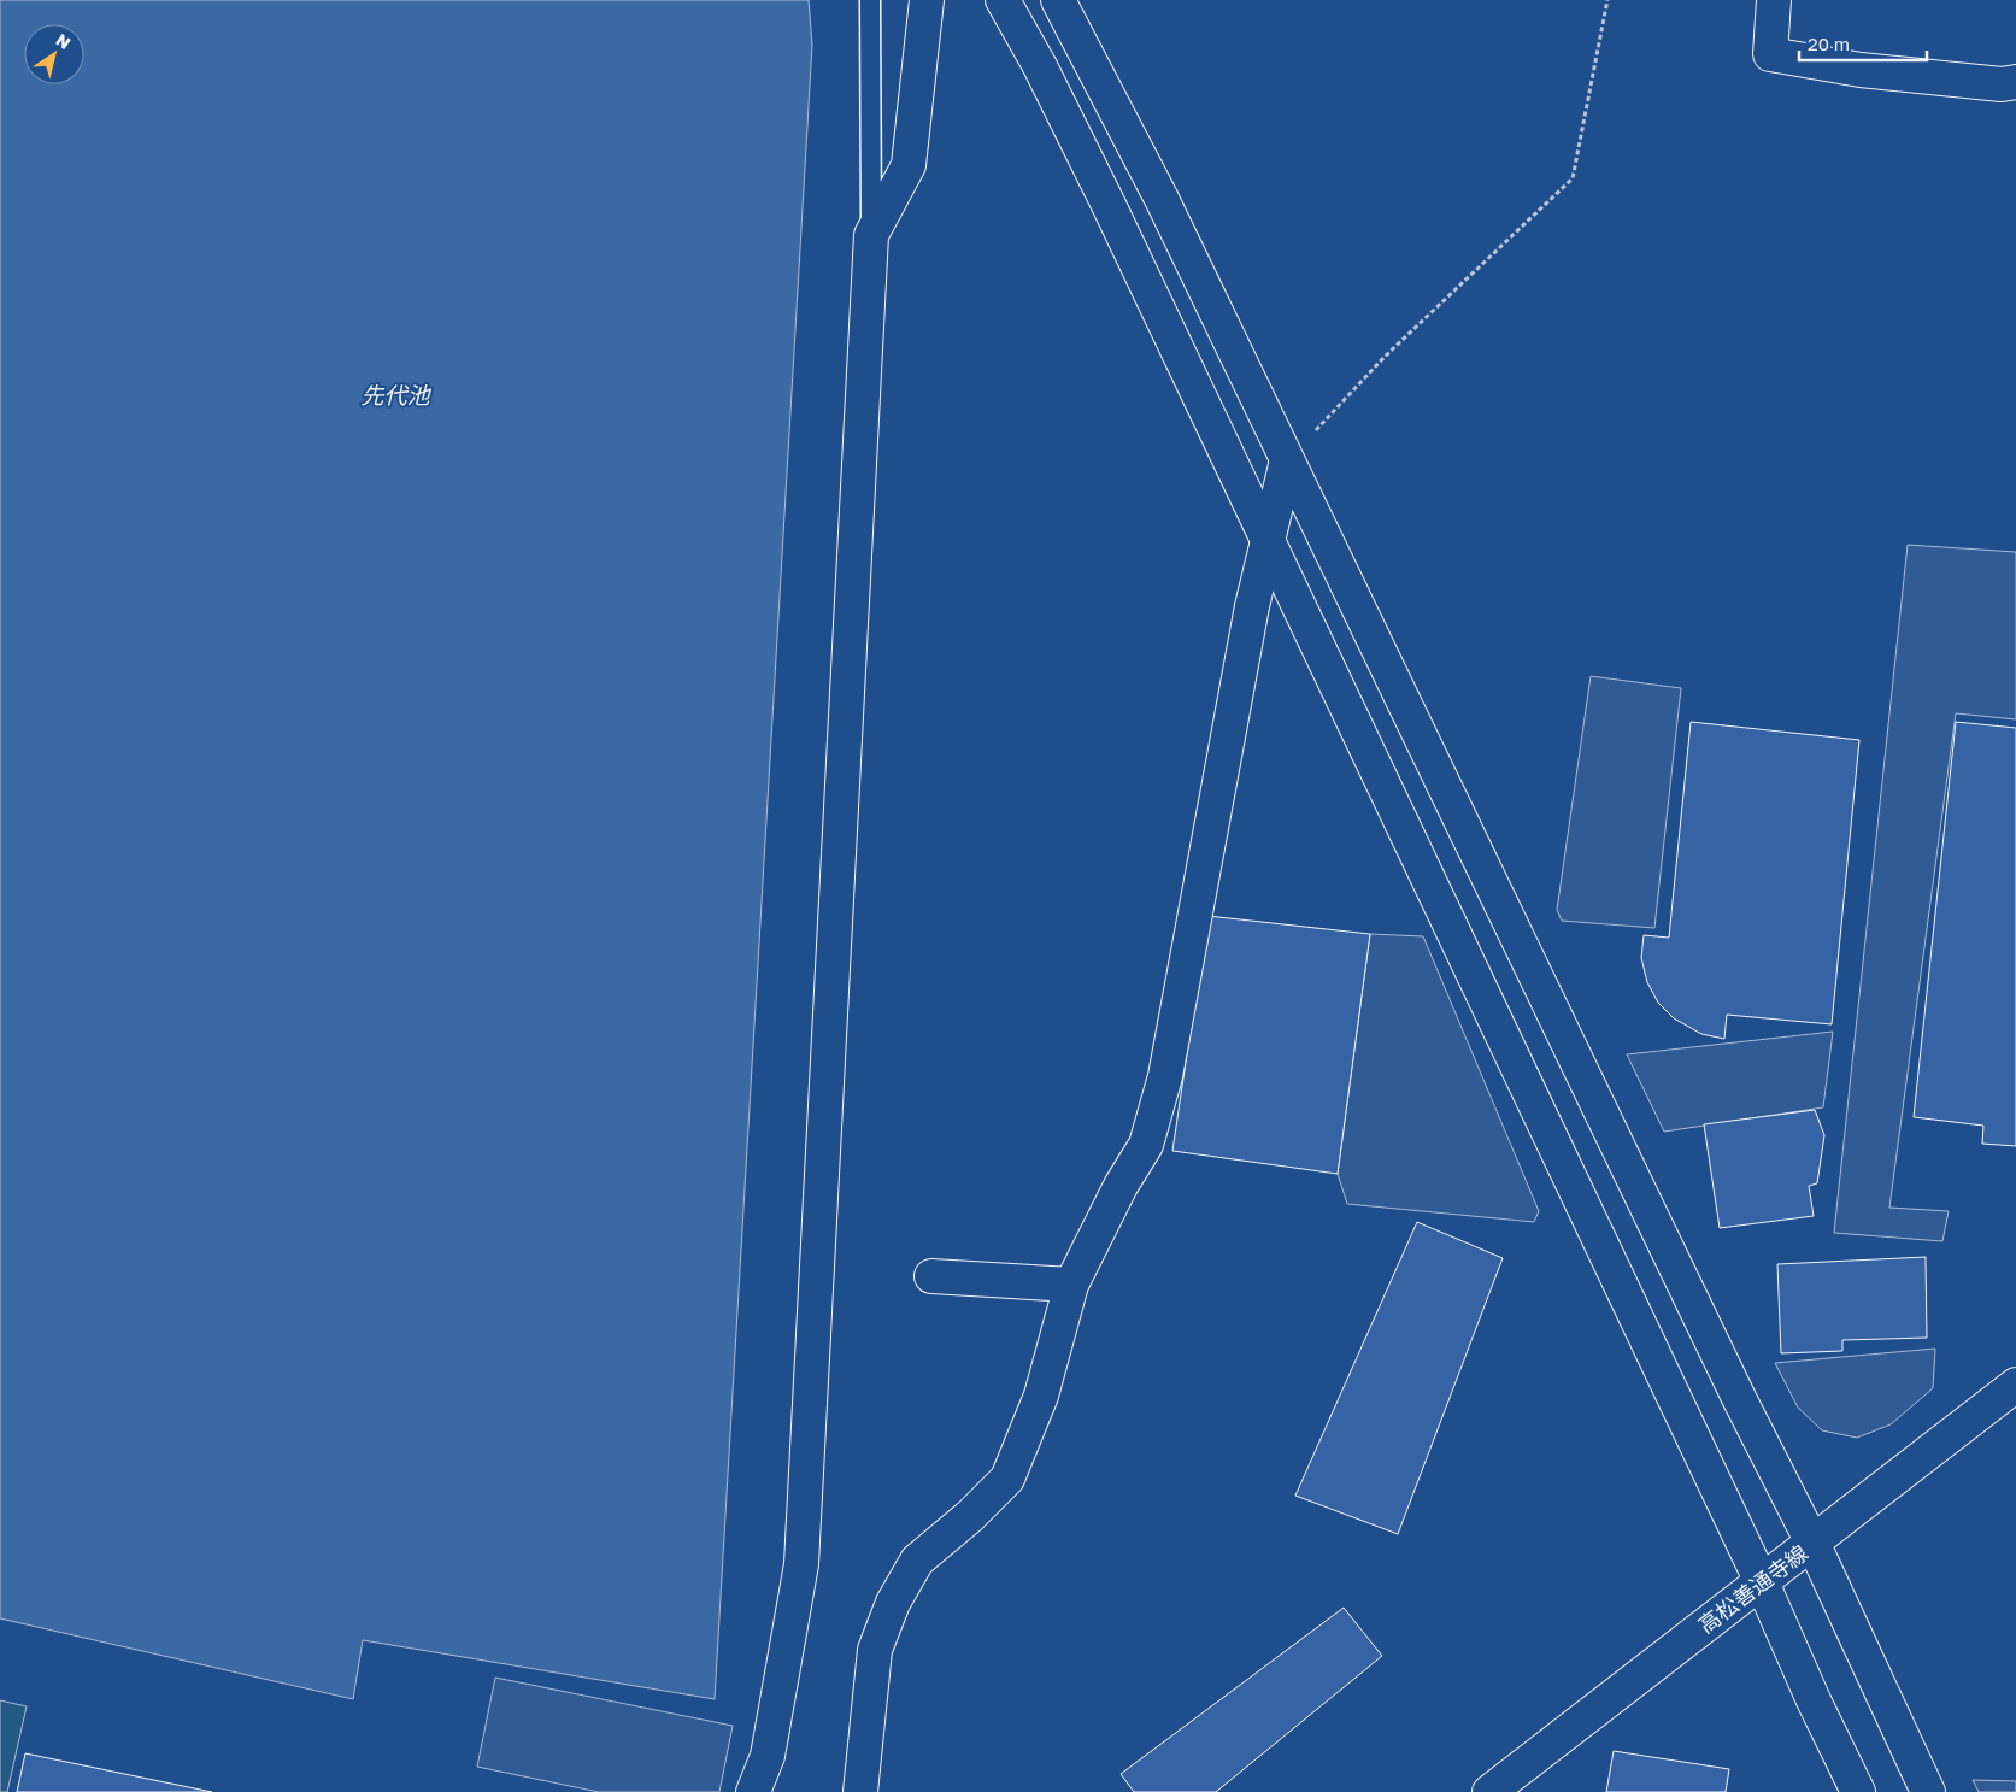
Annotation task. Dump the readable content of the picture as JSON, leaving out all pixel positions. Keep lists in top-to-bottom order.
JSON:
{
  "streets": {
    "street": ["高松善通寺線"]
  },
  "water": ["先代池"],
  "scale_bar": "20 m",
  "north": "top right"
}
